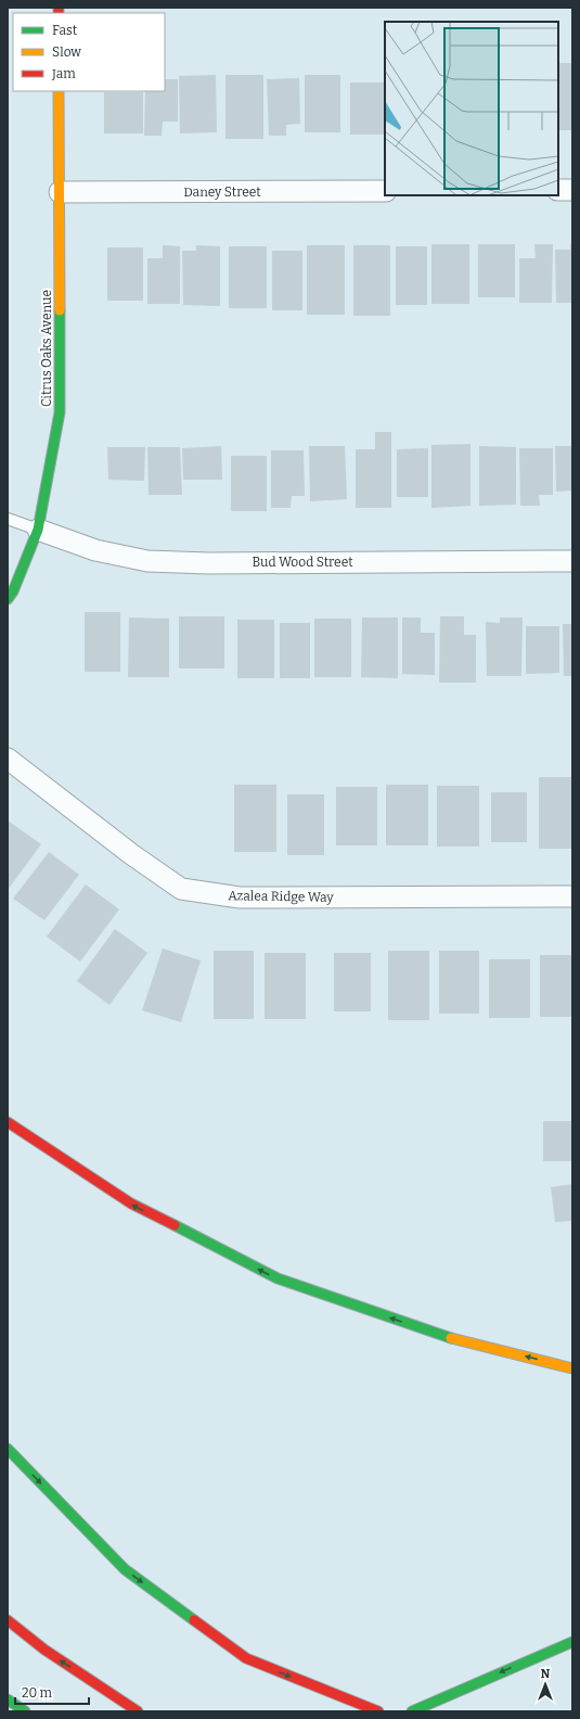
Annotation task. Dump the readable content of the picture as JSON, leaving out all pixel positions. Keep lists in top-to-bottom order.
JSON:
{
  "streets": {
    "main road": ["Citrus Oaks Avenue"],
    "street": ["Daney Street", "Bud Wood Street", "Azalea Ridge Way"]
  },
  "crossings": [
    ["Daney Street", "Citrus Oaks Avenue"],
    ["Citrus Oaks Avenue", "Bud Wood Street"]
  ],
  "legend": ["Fast", "Slow", "Jam"],
  "scale_bar": "20 m",
  "north": "top"
}
